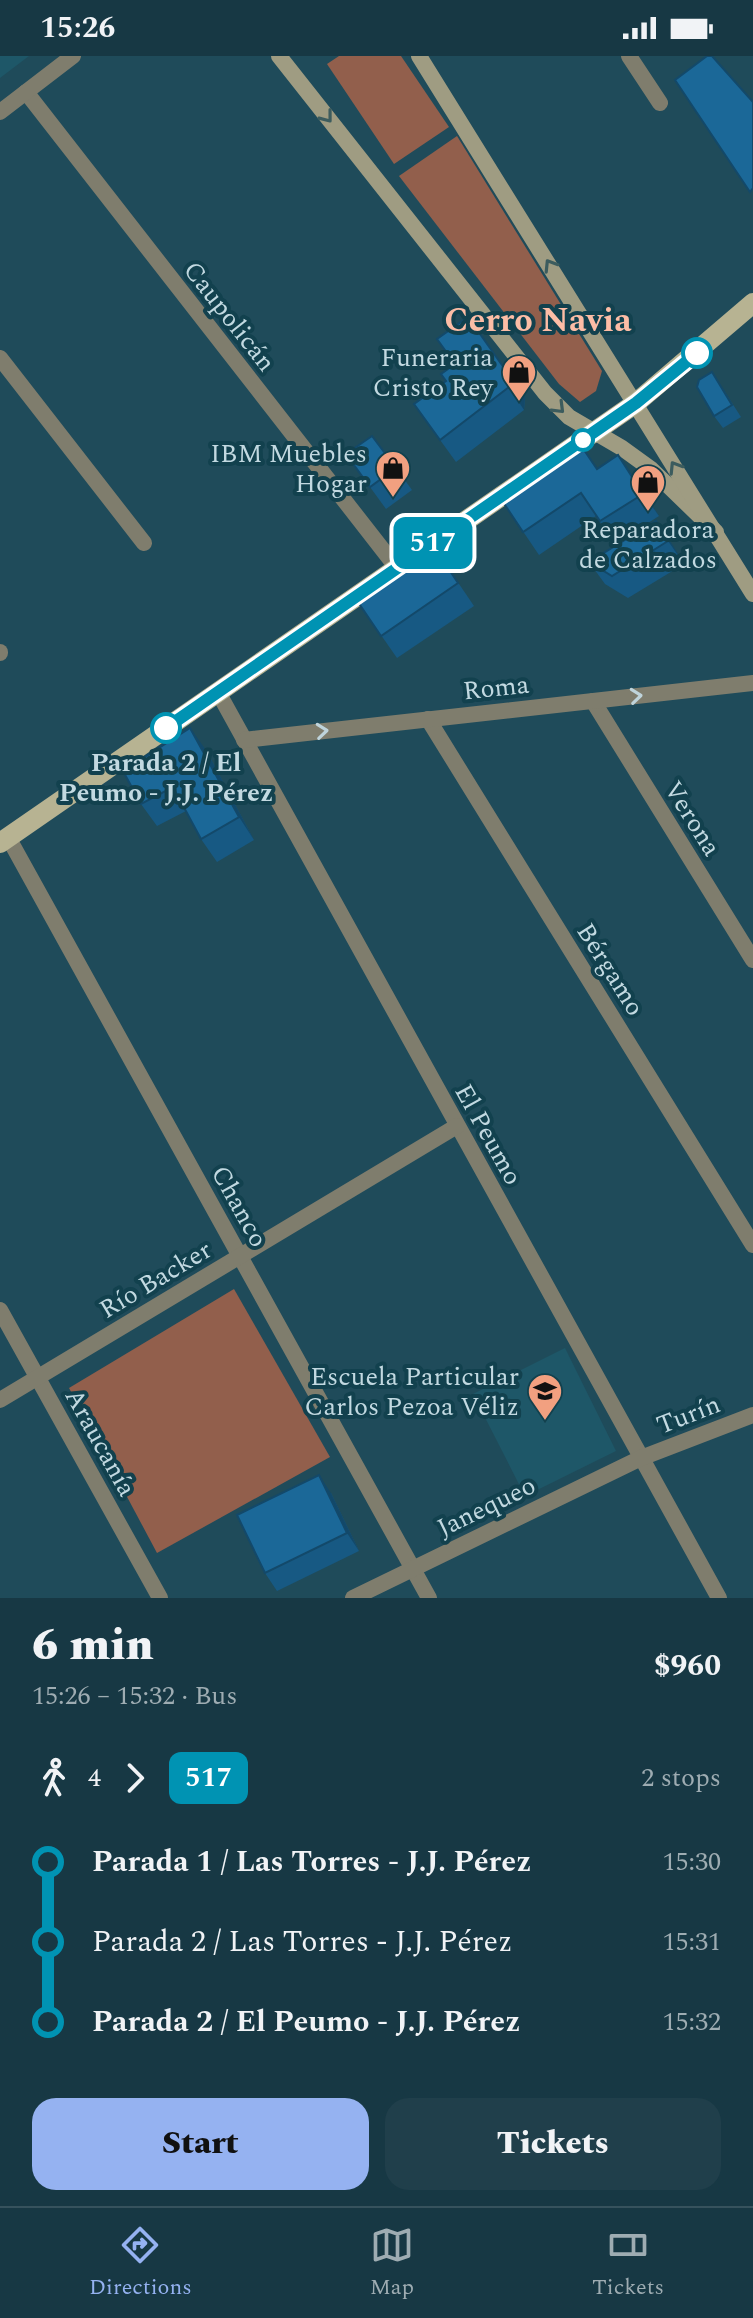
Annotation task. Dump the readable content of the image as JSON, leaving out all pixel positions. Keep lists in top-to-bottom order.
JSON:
{
  "streets": {
    "street": [
      "Caupolicán",
      "Roma",
      "Verona",
      "Bérgamo",
      "El Peumo",
      "Chanco",
      "Río Backer",
      "Turín",
      "Araucanía",
      "Janequeo"
    ]
  },
  "crossings": [
    ["Roma", "Verona"],
    ["Roma", "Bérgamo"],
    ["Roma", "El Peumo"],
    ["El Peumo", "Río Backer"],
    ["El Peumo", "Turín"],
    ["El Peumo", "Janequeo"],
    ["Chanco", "Río Backer"],
    ["Chanco", "Janequeo"],
    ["Río Backer", "Araucanía"],
    ["Turín", "Janequeo"]
  ],
  "one_way": ["Roma"],
  "districts": ["Cerro Navia"],
  "places": {
    "shop": ["Funeraria Cristo Rey", "IBM Muebles Hogar", "Reparadora de Calzados"],
    "other": ["Parada 2 / El Peumo - J.J. Pérez"],
    "school or university": ["Escuela Particular Carlos Pezoa Véliz"]
  },
  "lines": ["bus line 517"],
  "page": {
    "status": "15:26",
    "on_map": "517",
    "heading": ["6 min", "15:26 – 15:32 · Bus", "$960"],
    "legs": ["4", "517", "2 stops"],
    "list": [
      {
        "name": "Parada 1 / Las Torres - J.J. Pérez",
        "value": "15:30"
      },
      {
        "name": "Parada 2 / Las Torres - J.J. Pérez",
        "value": "15:31"
      },
      {
        "name": "Parada 2 / El Peumo - J.J. Pérez",
        "value": "15:32"
      }
    ],
    "buttons": ["Start", "Tickets"],
    "tabs": ["Directions", "Map", "Tickets"]
  }
}
